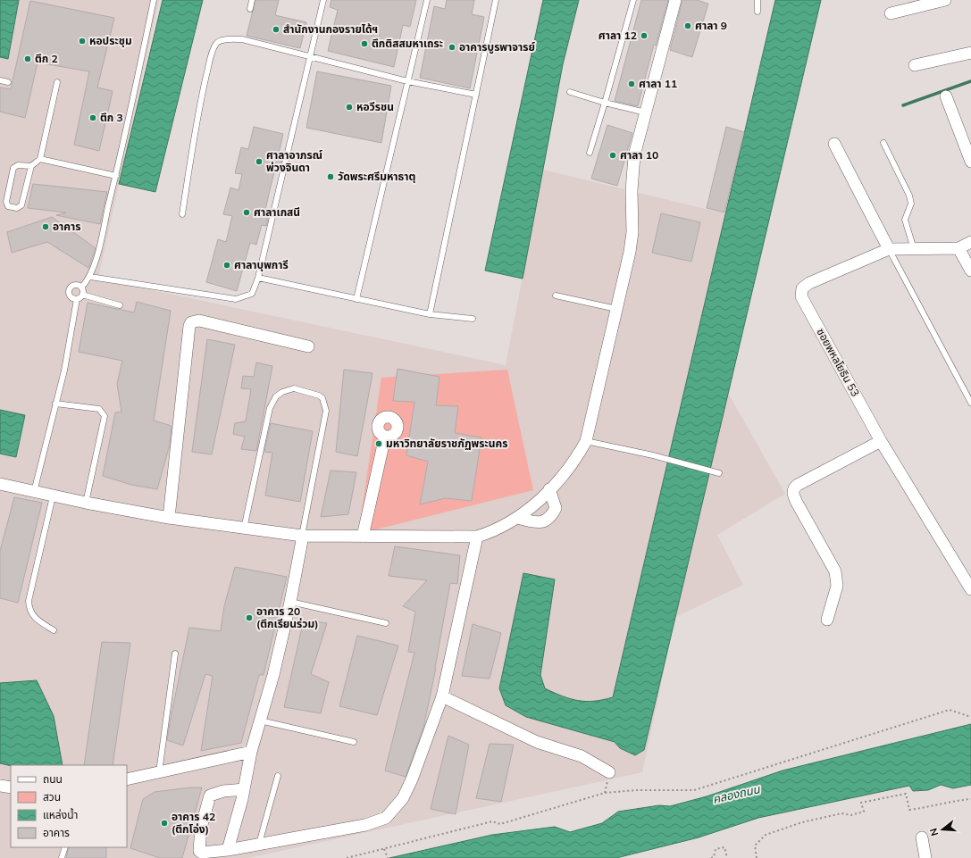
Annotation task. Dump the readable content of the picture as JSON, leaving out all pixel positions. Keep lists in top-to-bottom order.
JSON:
{
  "streets": {
    "street": ["ซอยพหลโยธิน 53"]
  },
  "water": ["คลองถนน"],
  "places": [
    "ศาลา 9",
    "สำนักงานกองรายได้ฯ",
    "ศาลา 12",
    "หอประชุม",
    "ตึกติสสมหาเถระ",
    "อาคารบูรพาจารย์",
    "ตึก 2",
    "ศาลา 11",
    "หอวีรชน",
    "ตึก 3",
    "ศาลา 10",
    "ศาลาอาภรณ์ พ่วงจินดา",
    "วัดพระศรีมหาธาตุ",
    "ศาลาเกสนี",
    "อาคาร",
    "ศาลาบุพการี",
    "มหาวิทยาลัยราชภัฏพระนคร",
    "อาคาร 20 (ตึกเรียนร่วม)",
    "อาคาร 42 (ตึกโอ่ง)"
  ],
  "legend": [
    "ถนน",
    "สวน",
    "แหล่งน้ำ",
    "อาคาร"
  ],
  "north": "left"
}
